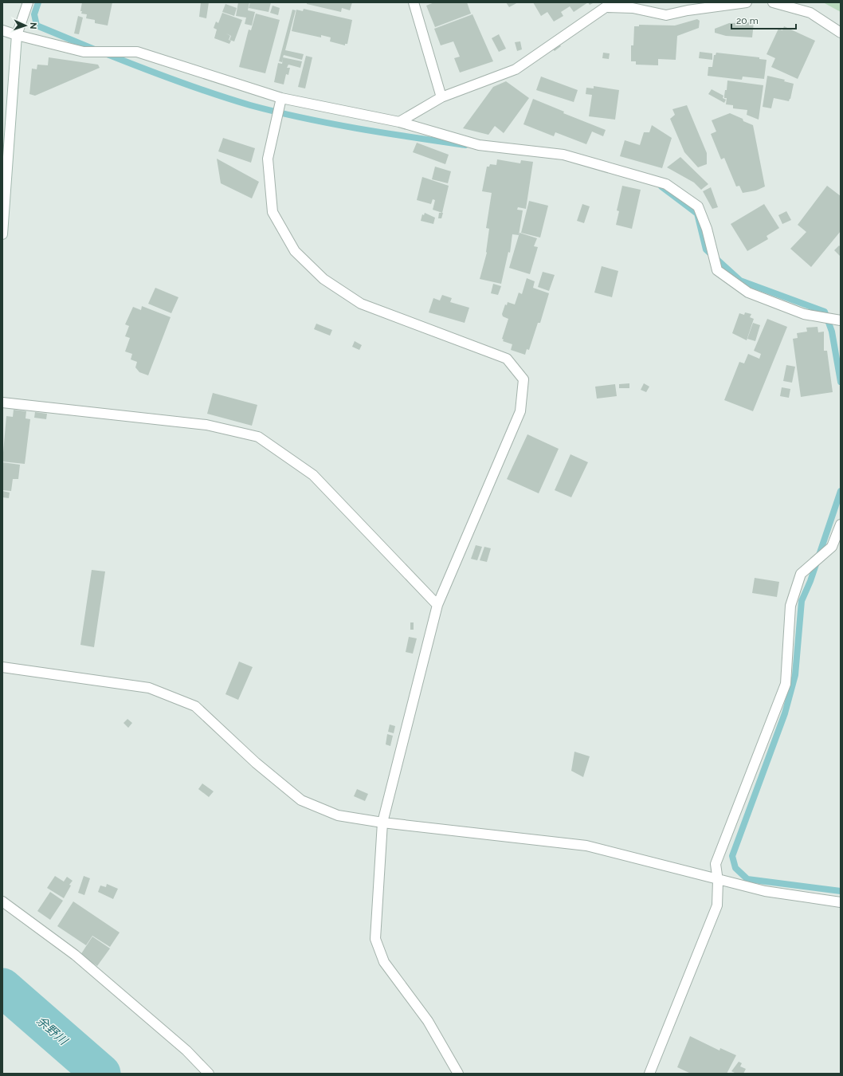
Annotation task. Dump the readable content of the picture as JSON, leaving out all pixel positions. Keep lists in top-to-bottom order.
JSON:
{
  "water": ["余野川"],
  "scale_bar": "20 m",
  "north": "right"
}
